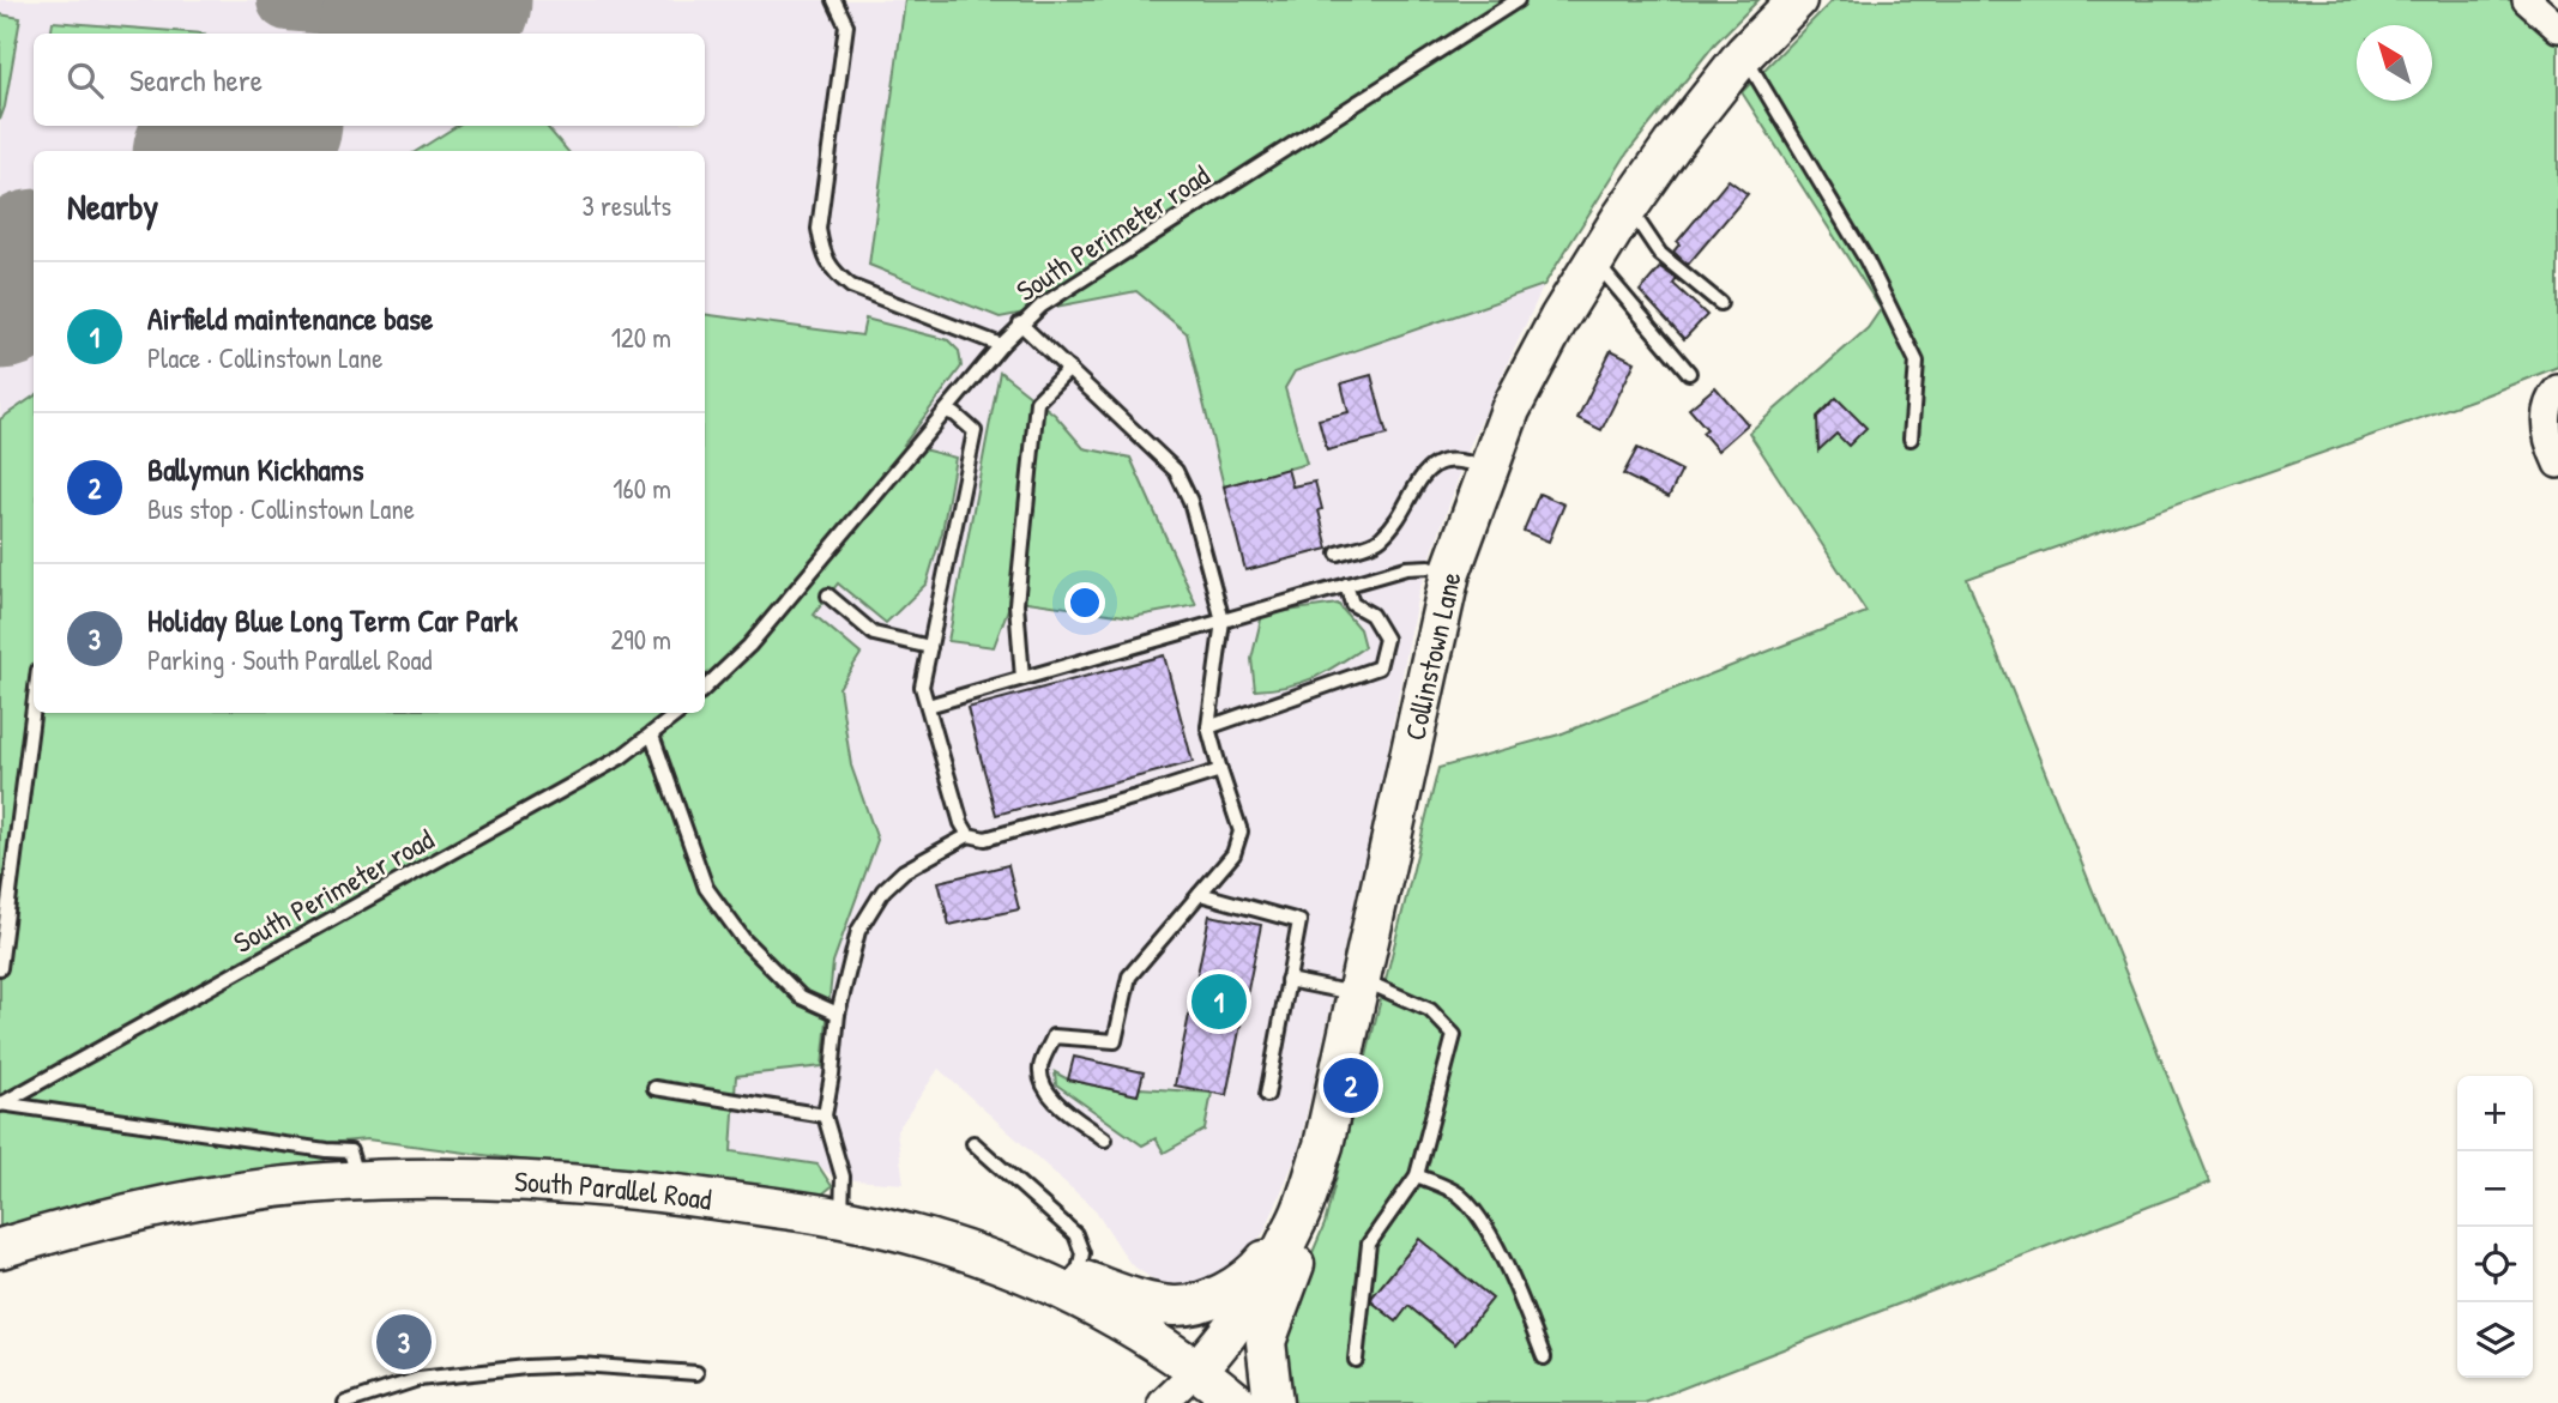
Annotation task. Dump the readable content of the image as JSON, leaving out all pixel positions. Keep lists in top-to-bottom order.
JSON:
{
  "streets": {
    "main road": ["Collinstown Lane", "South Parallel Road"],
    "lane": ["South Perimeter road"]
  },
  "crossings": [
    ["Collinstown Lane", "South Parallel Road"]
  ],
  "north": "top left",
  "page": {
    "search": "Search here",
    "heading": ["Nearby", "3 results"],
    "list": [
      {
        "mark": "1",
        "name": "Airfield maintenance base",
        "note": "Place · Collinstown Lane",
        "value": "120 m"
      },
      {
        "mark": "2",
        "name": "Ballymun Kickhams",
        "note": "Bus stop · Collinstown Lane",
        "value": "160 m"
      },
      {
        "mark": "3",
        "name": "Holiday Blue Long Term Car Park",
        "note": "Parking · South Parallel Road",
        "value": "290 m"
      }
    ],
    "pins": ["1", "2", "3"],
    "map_buttons": ["+", "−"]
  }
}
